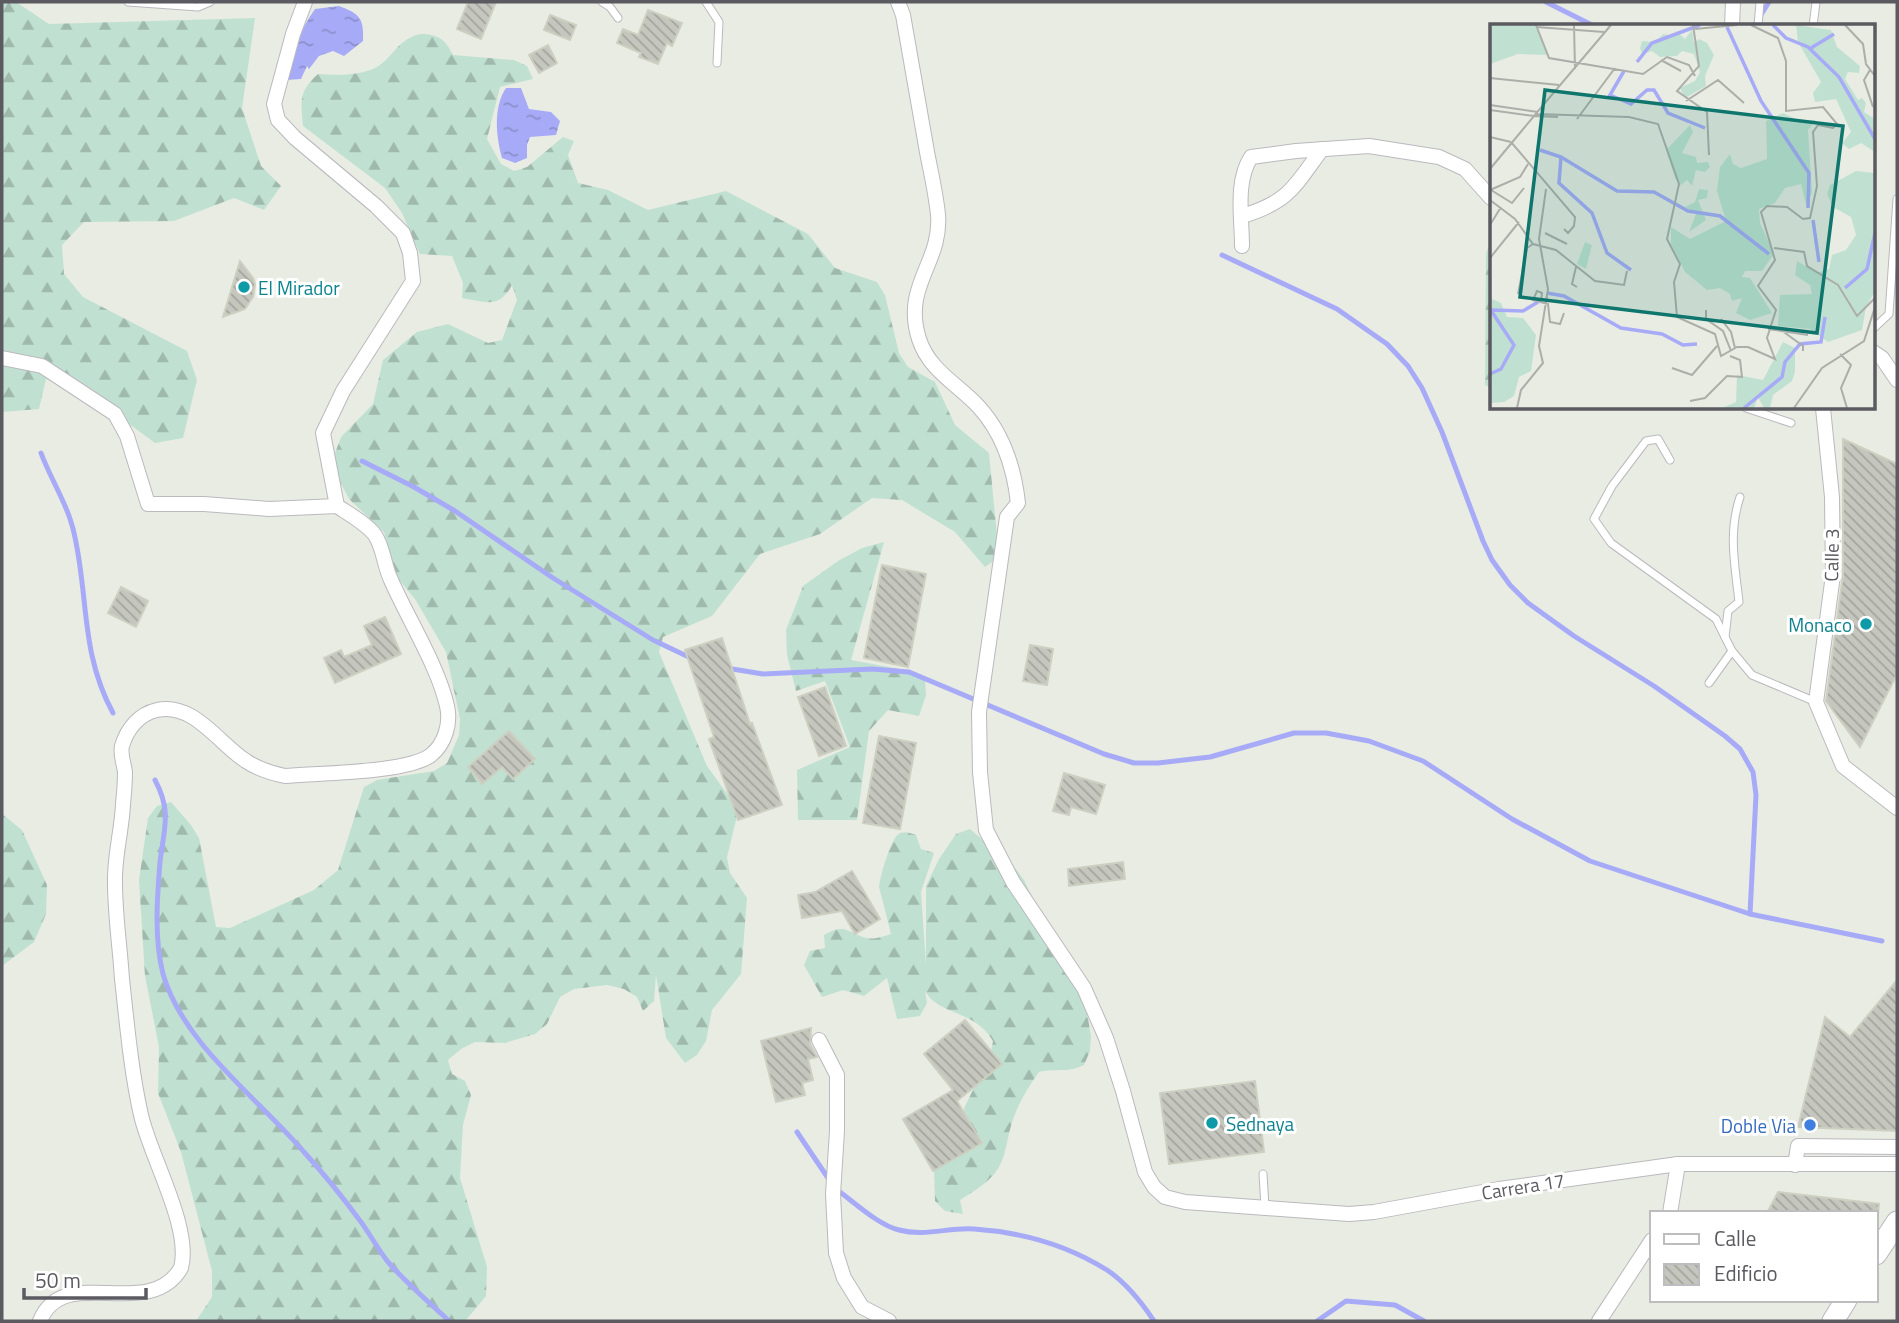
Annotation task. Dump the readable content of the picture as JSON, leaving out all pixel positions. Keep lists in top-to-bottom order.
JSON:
{
  "streets": {
    "street": ["Calle 3", "Carrera 17"]
  },
  "places": [
    "El Mirador",
    "Monaco",
    "Sednaya",
    "Doble Via"
  ],
  "legend": ["Calle", "Edificio"],
  "scale_bar": "50 m"
}
